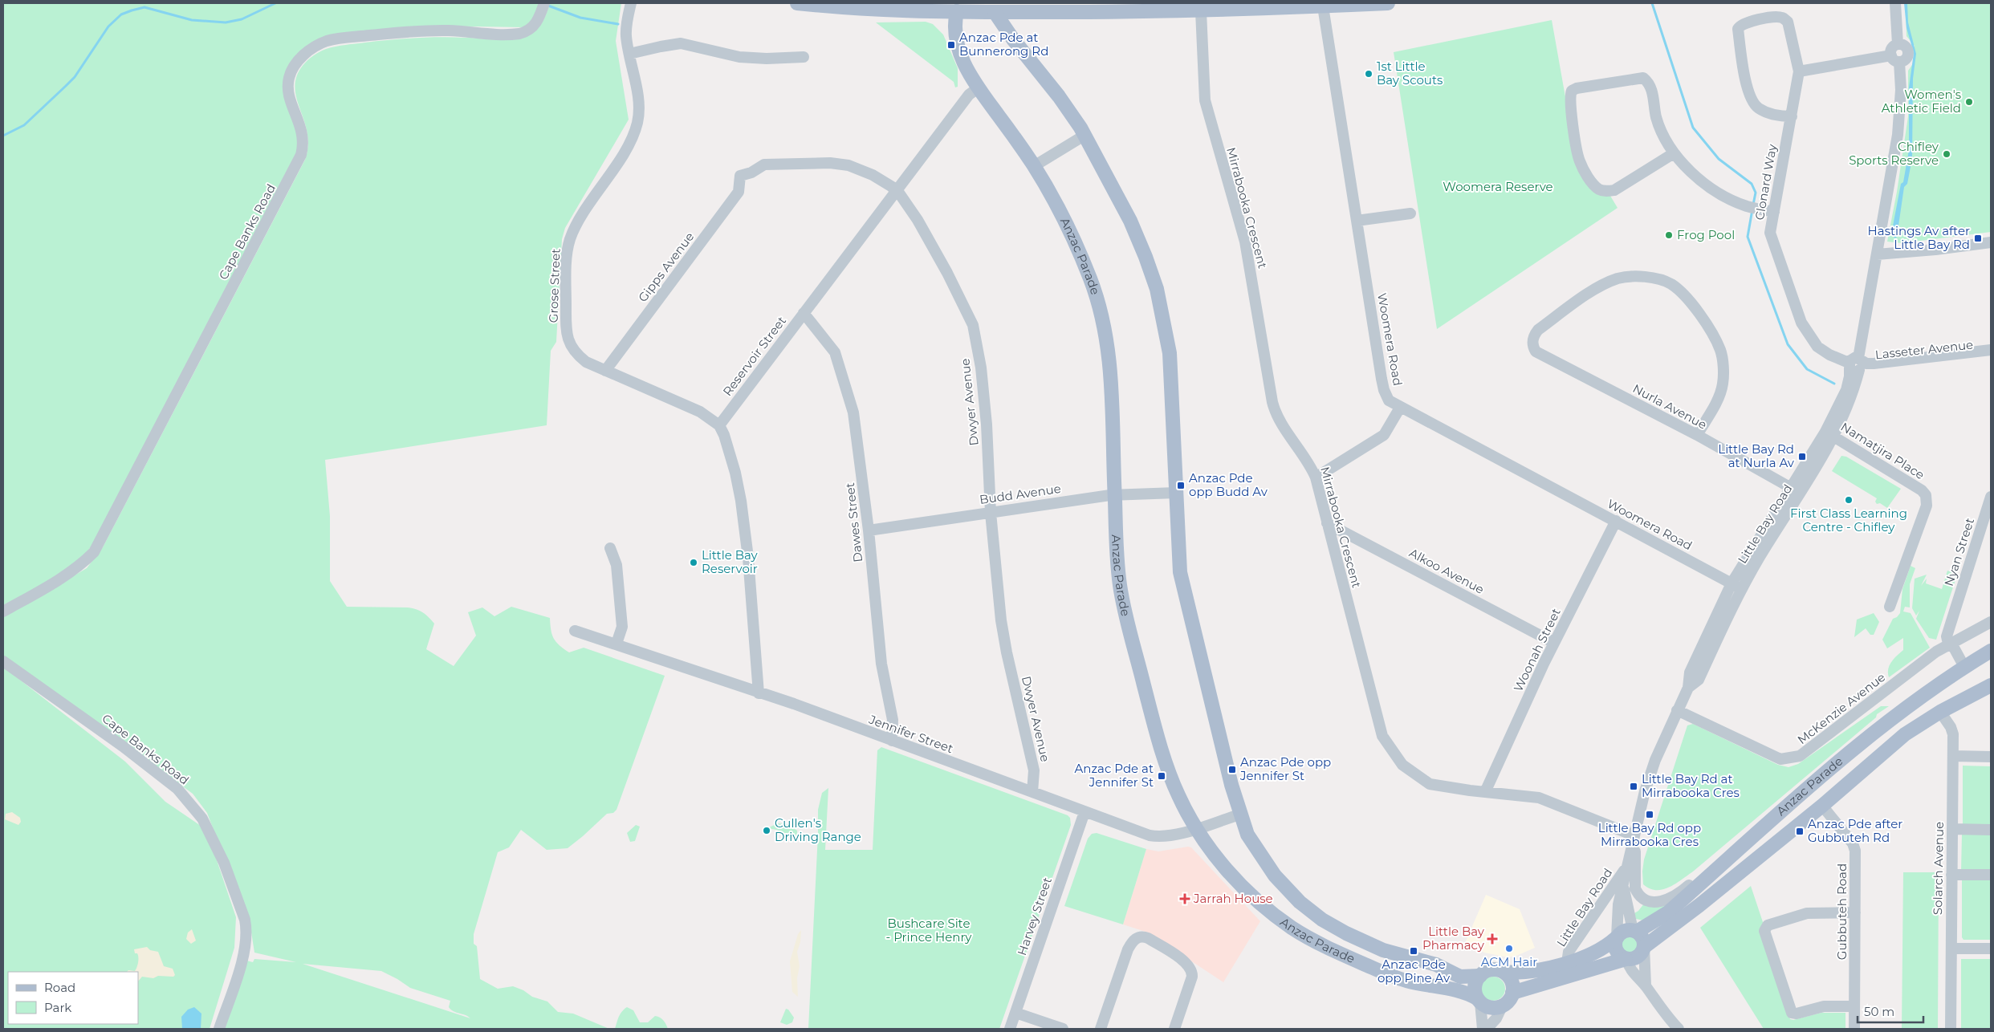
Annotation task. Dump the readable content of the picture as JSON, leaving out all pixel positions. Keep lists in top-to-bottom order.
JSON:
{
  "streets": {
    "main road": ["Anzac Parade"],
    "street": [
      "Clonard Way",
      "Mirrabooka Crescent",
      "Cape Banks Road",
      "Gipps Avenue",
      "Grose Street",
      "Woomera Road",
      "Lasseter Avenue",
      "Reservoir Street",
      "Dwyer Avenue",
      "Nurla Avenue",
      "Namatjira Place",
      "Budd Avenue",
      "Dawes Street",
      "Little Bay Road",
      "Nyan Street",
      "Alkoo Avenue",
      "Woonah Street",
      "McKenzie Avenue",
      "Jennifer Street",
      "Solarch Avenue",
      "Gubbuteh Road",
      "Harvey Street"
    ]
  },
  "crossings": [
    ["Clonard Way", "Lasseter Avenue"],
    ["Clonard Way", "Little Bay Road"],
    ["Mirrabooka Crescent", "Little Bay Road"],
    ["Mirrabooka Crescent", "Alkoo Avenue"],
    ["Mirrabooka Crescent", "Woonah Street"],
    ["Anzac Parade", "Reservoir Street"],
    ["Anzac Parade", "Budd Avenue"],
    ["Anzac Parade", "Little Bay Road"],
    ["Anzac Parade", "Jennifer Street"],
    ["Anzac Parade", "Solarch Avenue"],
    ["Anzac Parade", "Gubbuteh Road"],
    ["Gipps Avenue", "Grose Street"],
    ["Gipps Avenue", "Dwyer Avenue"],
    ["Grose Street", "Reservoir Street"],
    ["Woomera Road", "Little Bay Road"],
    ["Woomera Road", "Woonah Street"],
    ["Lasseter Avenue", "Little Bay Road"],
    ["Reservoir Street", "Dwyer Avenue"],
    ["Reservoir Street", "Dawes Street"],
    ["Dwyer Avenue", "Budd Avenue"],
    ["Dwyer Avenue", "Jennifer Street"],
    ["Nurla Avenue", "Little Bay Road"],
    ["Namatjira Place", "Little Bay Road"],
    ["Budd Avenue", "Dawes Street"],
    ["Dawes Street", "Jennifer Street"],
    ["Little Bay Road", "McKenzie Avenue"],
    ["Nyan Street", "McKenzie Avenue"],
    ["Alkoo Avenue", "Woonah Street"],
    ["Jennifer Street", "Harvey Street"]
  ],
  "parks": ["Woomera Reserve", "Bushcare Site - Prince Henry"],
  "places": {
    "transit": [
      "Anzac Pde at Bunnerong Rd",
      "Hastings Av after Little Bay Rd",
      "Little Bay Rd at Nurla Av",
      "Anzac Pde opp Budd Av",
      "Anzac Pde opp Jennifer St",
      "Anzac Pde at Jennifer St",
      "Little Bay Rd at Mirrabooka Cres",
      "Little Bay Rd opp Mirrabooka Cres",
      "Anzac Pde after Gubbuteh Rd",
      "Anzac Pde opp Pine Av"
    ],
    "other": [
      "1st Little Bay Scouts",
      "Women's Athletic Field",
      "Chifley Sports Reserve",
      "Frog Pool",
      "First Class Learning Centre - Chifley",
      "Little Bay Reservoir",
      "Cullen's Driving Range",
      "ACM Hair"
    ],
    "health": ["Jarrah House", "Little Bay Pharmacy"]
  },
  "legend": ["Road", "Park"],
  "scale_bar": "50 m"
}
